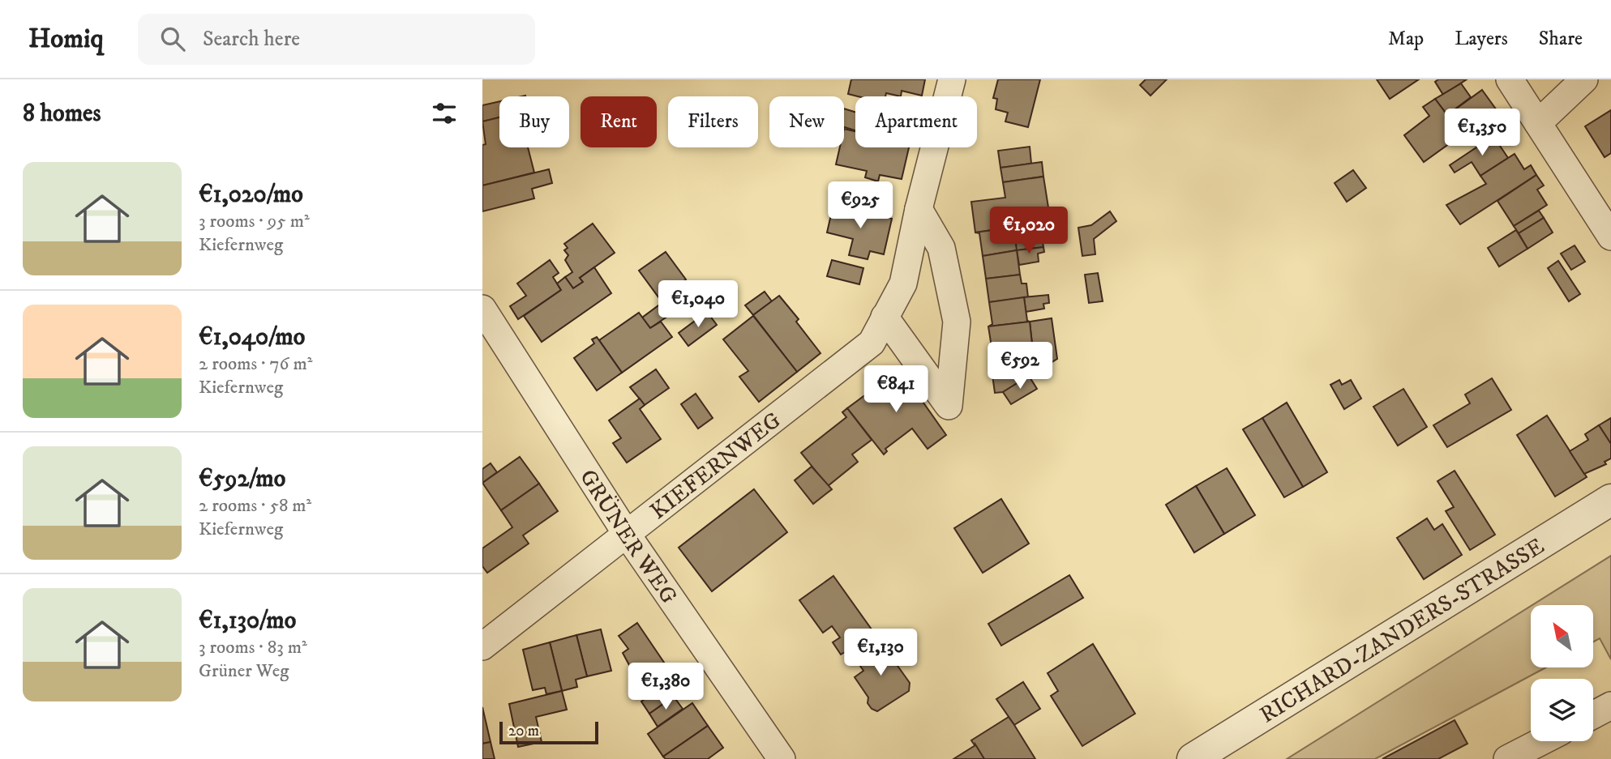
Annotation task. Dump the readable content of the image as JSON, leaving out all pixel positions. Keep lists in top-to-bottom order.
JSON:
{
  "streets": {
    "street": ["KIEFERNWEG", "GRÜNER WEG", "RICHARD-ZANDERS-STRASSE"]
  },
  "crossings": [
    ["KIEFERNWEG", "GRÜNER WEG"]
  ],
  "scale_bar": "20 m",
  "north": "top left",
  "page": {
    "header": "Homiq",
    "search": "Search here",
    "nav": ["Map", "Layers", "Share"],
    "heading": "8 homes",
    "chip": [
      "Buy",
      "Rent",
      "Filters",
      "New",
      "Apartment"
    ],
    "price": [
      "€1,350",
      "€925",
      "€1,020",
      "€1,040",
      "€592",
      "€841",
      "€1,130",
      "€1,380"
    ],
    "list": [
      {
        "name": "€1,020/mo",
        "note": "3 rooms · 95 m² · Kiefernweg"
      },
      {
        "name": "€1,040/mo",
        "note": "2 rooms · 76 m² · Kiefernweg"
      },
      {
        "name": "€592/mo",
        "note": "2 rooms · 58 m² · Kiefernweg"
      },
      {
        "name": "€1,130/mo",
        "note": "3 rooms · 83 m² · Grüner Weg"
      }
    ],
    "scale": "20 m"
  }
}
